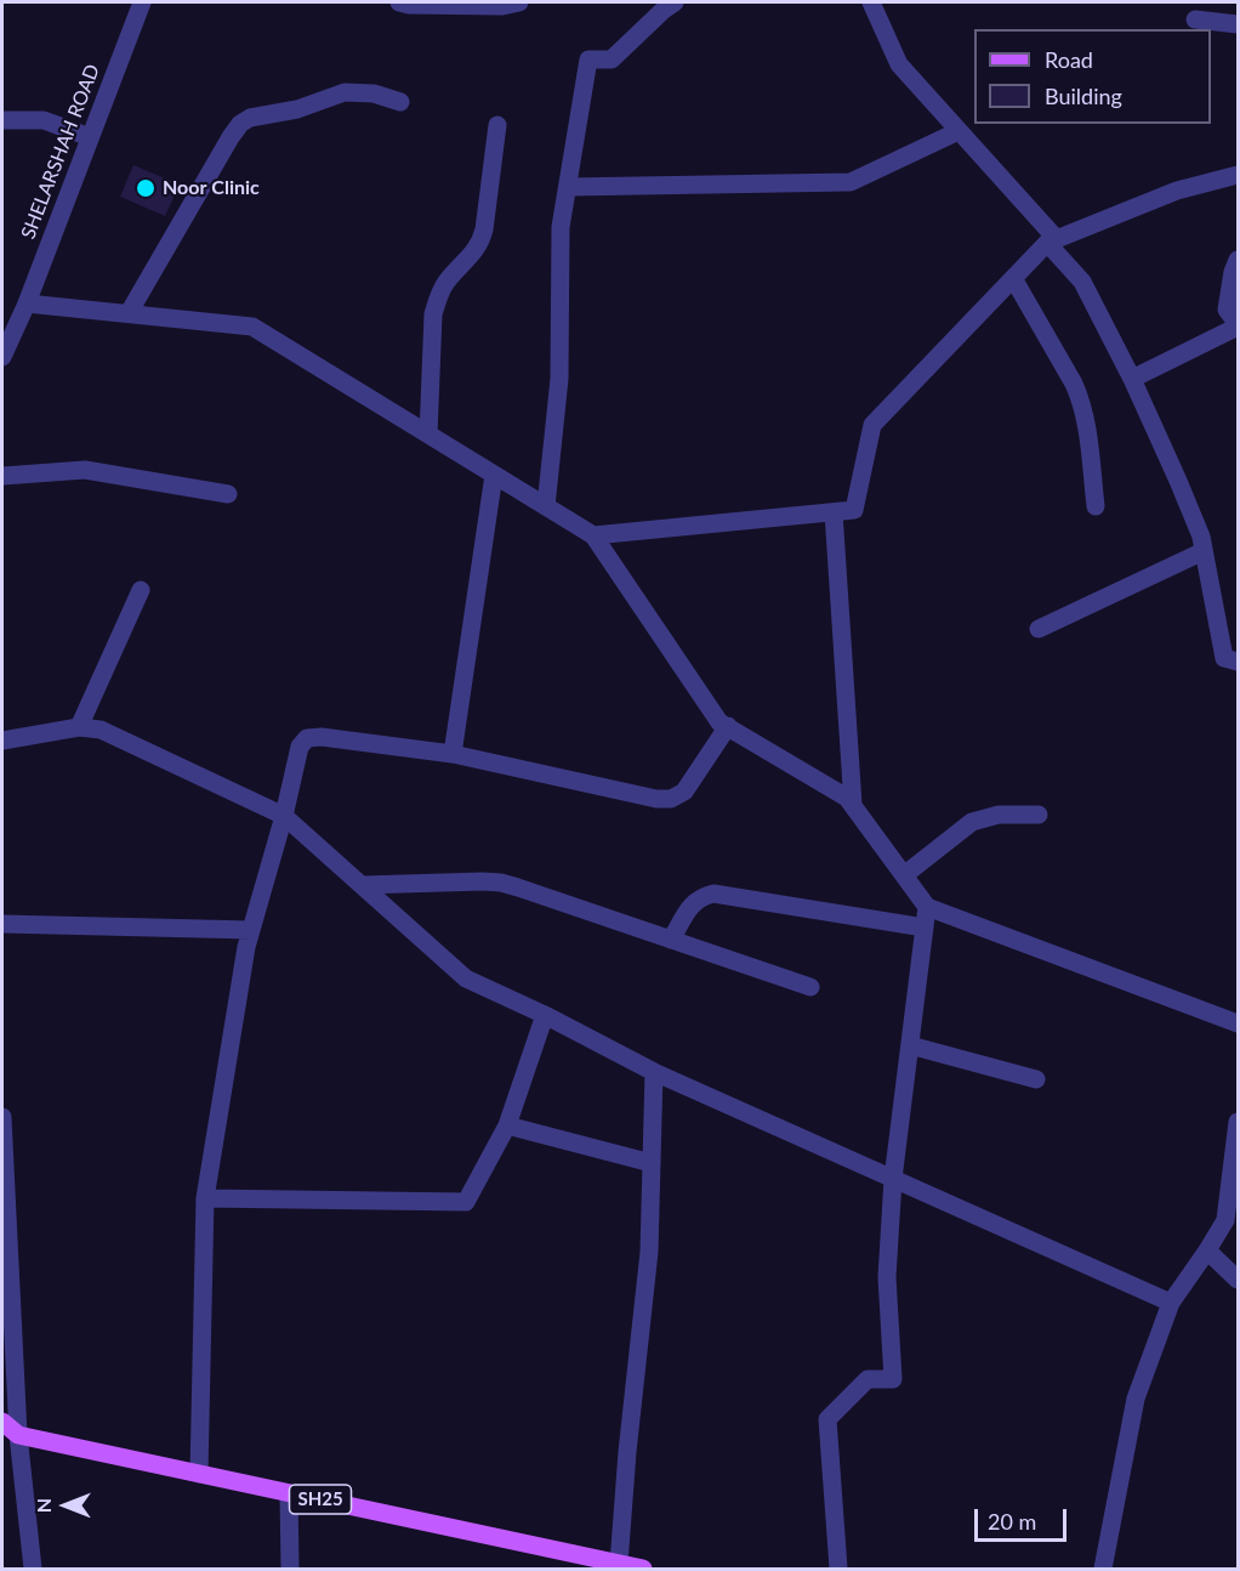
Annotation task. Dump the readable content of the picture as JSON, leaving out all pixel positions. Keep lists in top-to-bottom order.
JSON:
{
  "streets": {
    "main road": ["SH25"],
    "street": ["SHELARSHAH ROAD"]
  },
  "places": ["Noor Clinic"],
  "legend": ["Road", "Building"],
  "scale_bar": "20 m",
  "north": "left"
}
